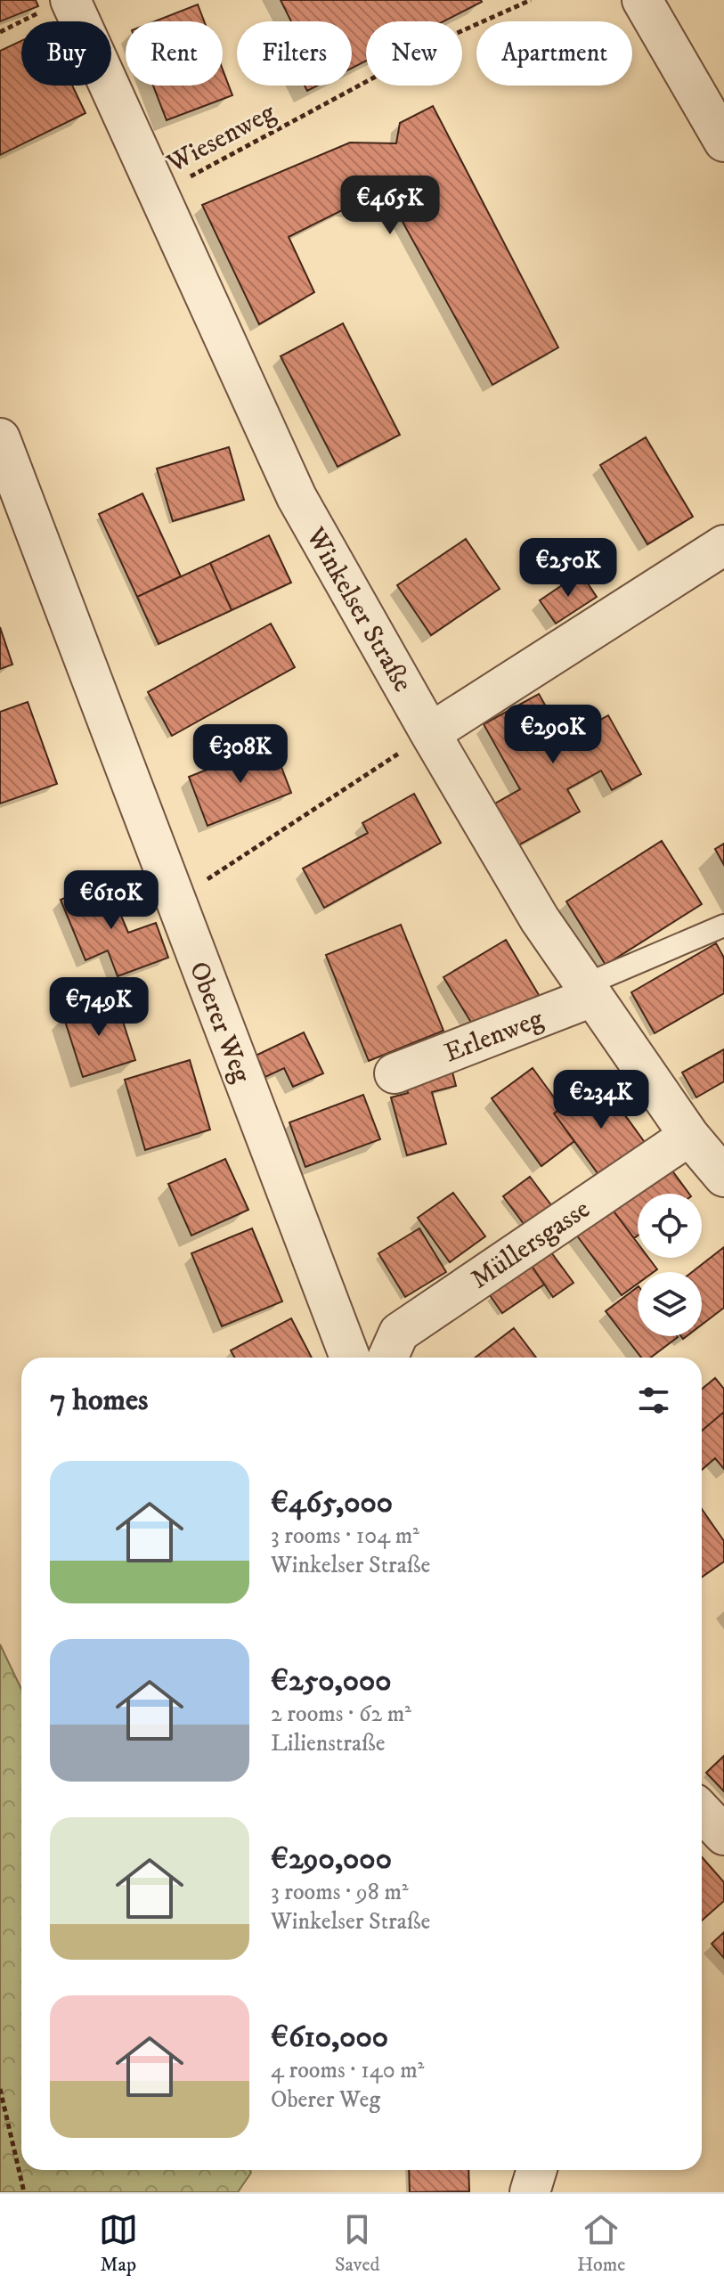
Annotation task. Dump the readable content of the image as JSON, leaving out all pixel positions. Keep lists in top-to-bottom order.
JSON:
{
  "streets": {
    "street": [
      "Winkelser Straße",
      "Oberer Weg",
      "Erlenweg",
      "Müllersgasse"
    ],
    "path": ["Wiesenweg"]
  },
  "crossings": [
    ["Wiesenweg", "Winkelser Straße"],
    ["Winkelser Straße", "Erlenweg"],
    ["Winkelser Straße", "Müllersgasse"]
  ],
  "page": {
    "chip": [
      "Buy",
      "Rent",
      "Filters",
      "New",
      "Apartment"
    ],
    "price": [
      "€465K",
      "€250K",
      "€290K",
      "€308K",
      "€610K",
      "€749K",
      "€234K"
    ],
    "heading": "7 homes",
    "list": [
      {
        "name": "€465,000",
        "note": "3 rooms · 104 m² · Winkelser Straße"
      },
      {
        "name": "€250,000",
        "note": "2 rooms · 62 m² · Lilienstraße"
      },
      {
        "name": "€290,000",
        "note": "3 rooms · 98 m² · Winkelser Straße"
      },
      {
        "name": "€610,000",
        "note": "4 rooms · 140 m² · Oberer Weg"
      }
    ],
    "tabs": ["Map", "Saved", "Home"]
  }
}
